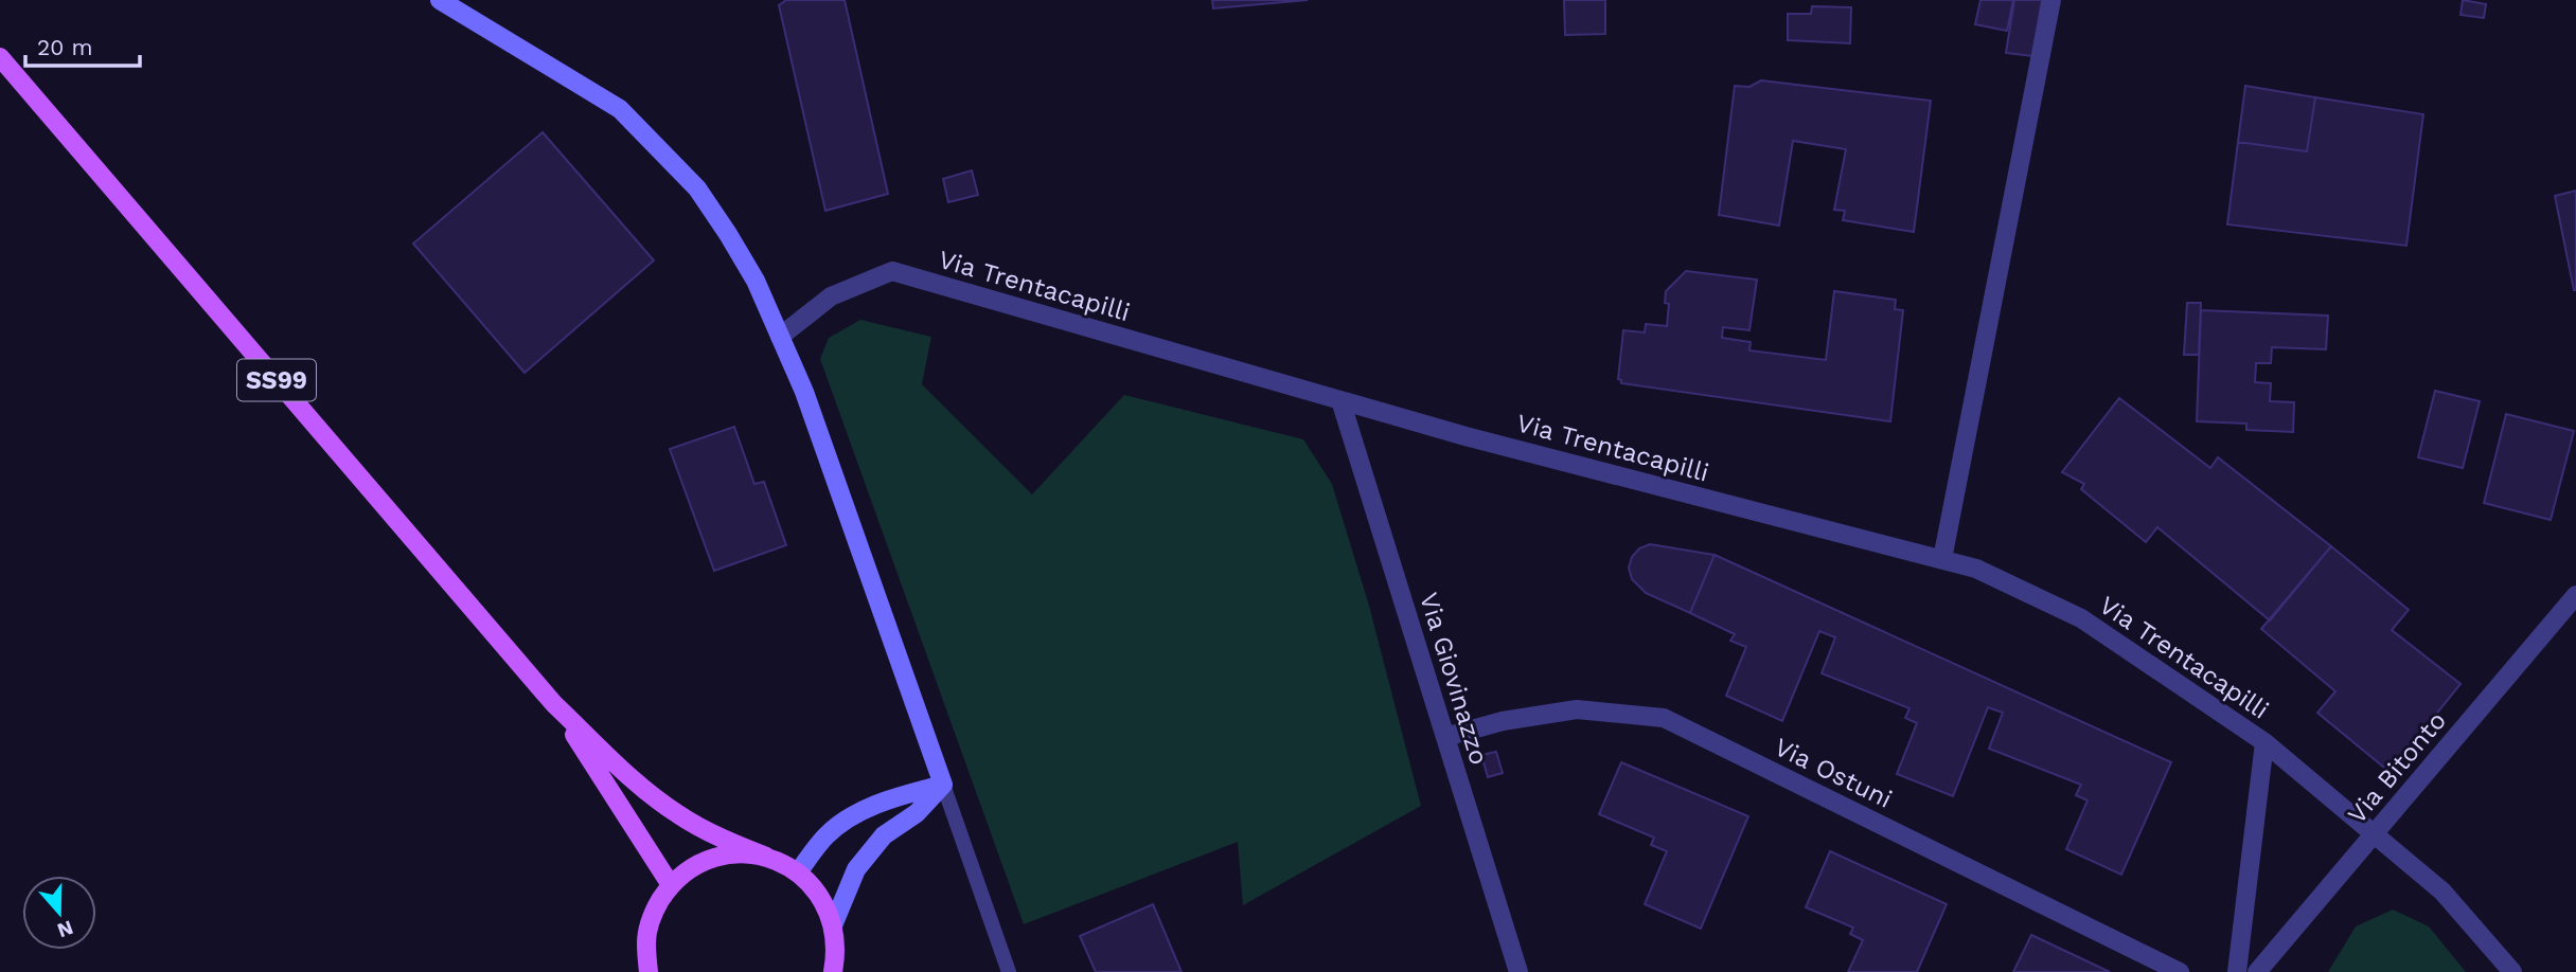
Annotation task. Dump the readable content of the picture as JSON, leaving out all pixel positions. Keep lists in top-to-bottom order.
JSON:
{
  "streets": {
    "main road": ["SS99"],
    "street": [
      "Via Trentacapilli",
      "Via Giovinazzo",
      "Via Bitonto",
      "Via Ostuni"
    ]
  },
  "crossings": [
    ["Via Trentacapilli", "Via Giovinazzo"],
    ["Via Trentacapilli", "Via Bitonto"],
    ["Via Giovinazzo", "Via Ostuni"]
  ],
  "scale_bar": "20 m",
  "north": "bottom"
}
